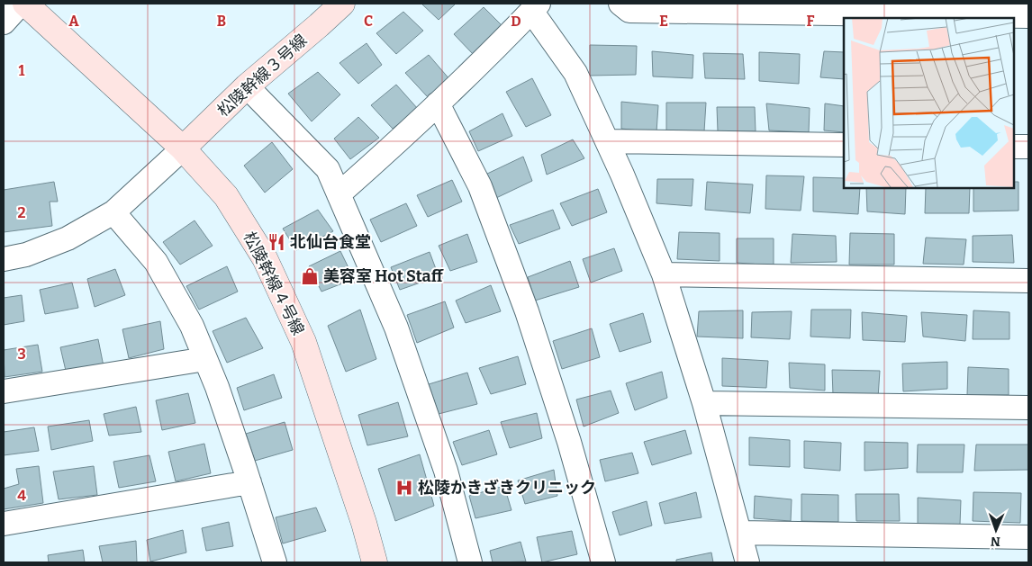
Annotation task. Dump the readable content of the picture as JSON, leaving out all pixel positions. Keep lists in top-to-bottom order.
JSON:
{
  "streets": {
    "street": ["松陵幹線３号線", "松陵幹線４号線"]
  },
  "crossings": [
    ["松陵幹線３号線", "松陵幹線４号線"]
  ],
  "places": {
    "restaurant": ["北仙台食堂"],
    "shop": ["美容室 Hot Staff"],
    "hospital": ["松陵かきざきクリニック"]
  },
  "north": "bottom",
  "grid": {
    "columns": [
      "A",
      "B",
      "C",
      "D",
      "E",
      "F"
    ],
    "rows": [
      "1",
      "2",
      "3",
      "4"
    ]
  }
}
